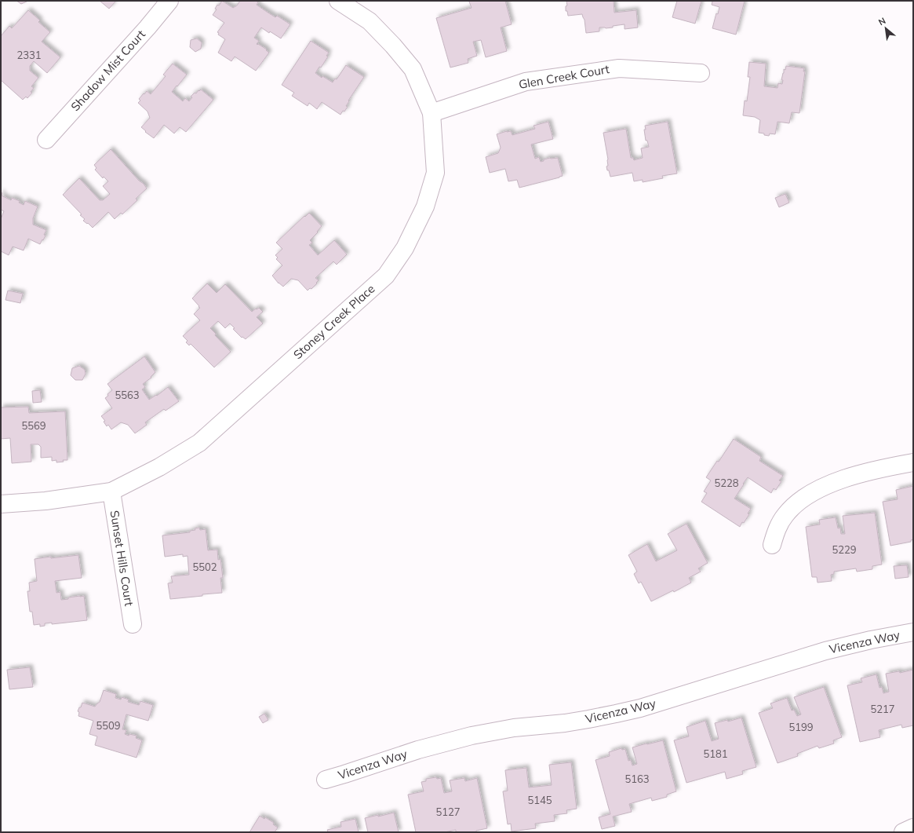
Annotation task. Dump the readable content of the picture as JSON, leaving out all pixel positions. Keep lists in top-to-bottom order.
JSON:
{
  "streets": {
    "street": [
      "Shadow Mist Court",
      "Glen Creek Court",
      "Stoney Creek Place",
      "Sunset Hills Court",
      "Vicenza Way"
    ]
  },
  "crossings": [
    ["Glen Creek Court", "Stoney Creek Place"],
    ["Stoney Creek Place", "Sunset Hills Court"]
  ],
  "house_numbers": [
    "2331",
    "5563",
    "5569",
    "5228",
    "5229",
    "5502",
    "5217",
    "5509",
    "5199",
    "5181",
    "5163",
    "5145",
    "5127"
  ],
  "north": "top left"
}
